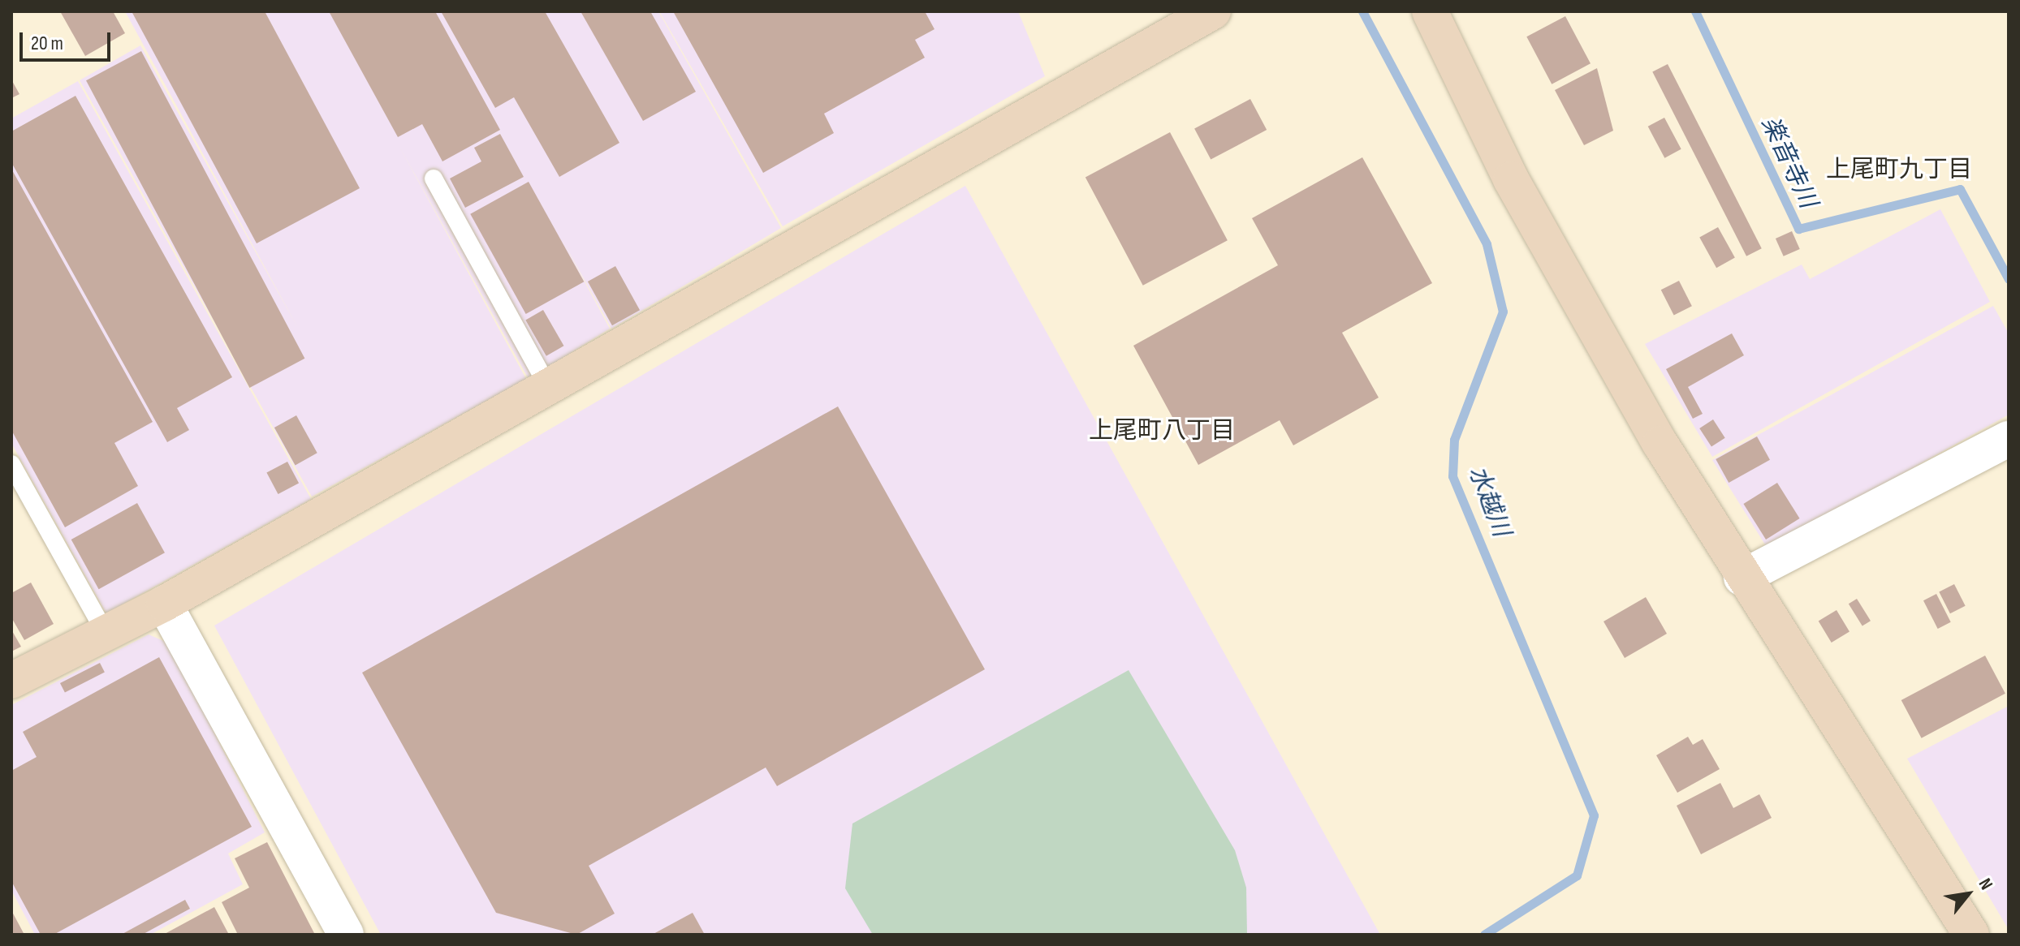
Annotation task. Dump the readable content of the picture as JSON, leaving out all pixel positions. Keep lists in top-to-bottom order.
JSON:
{
  "districts": ["上尾町九丁目", "上尾町八丁目"],
  "water": ["楽音寺川", "水越川"],
  "scale_bar": "20 m",
  "north": "top right"
}
